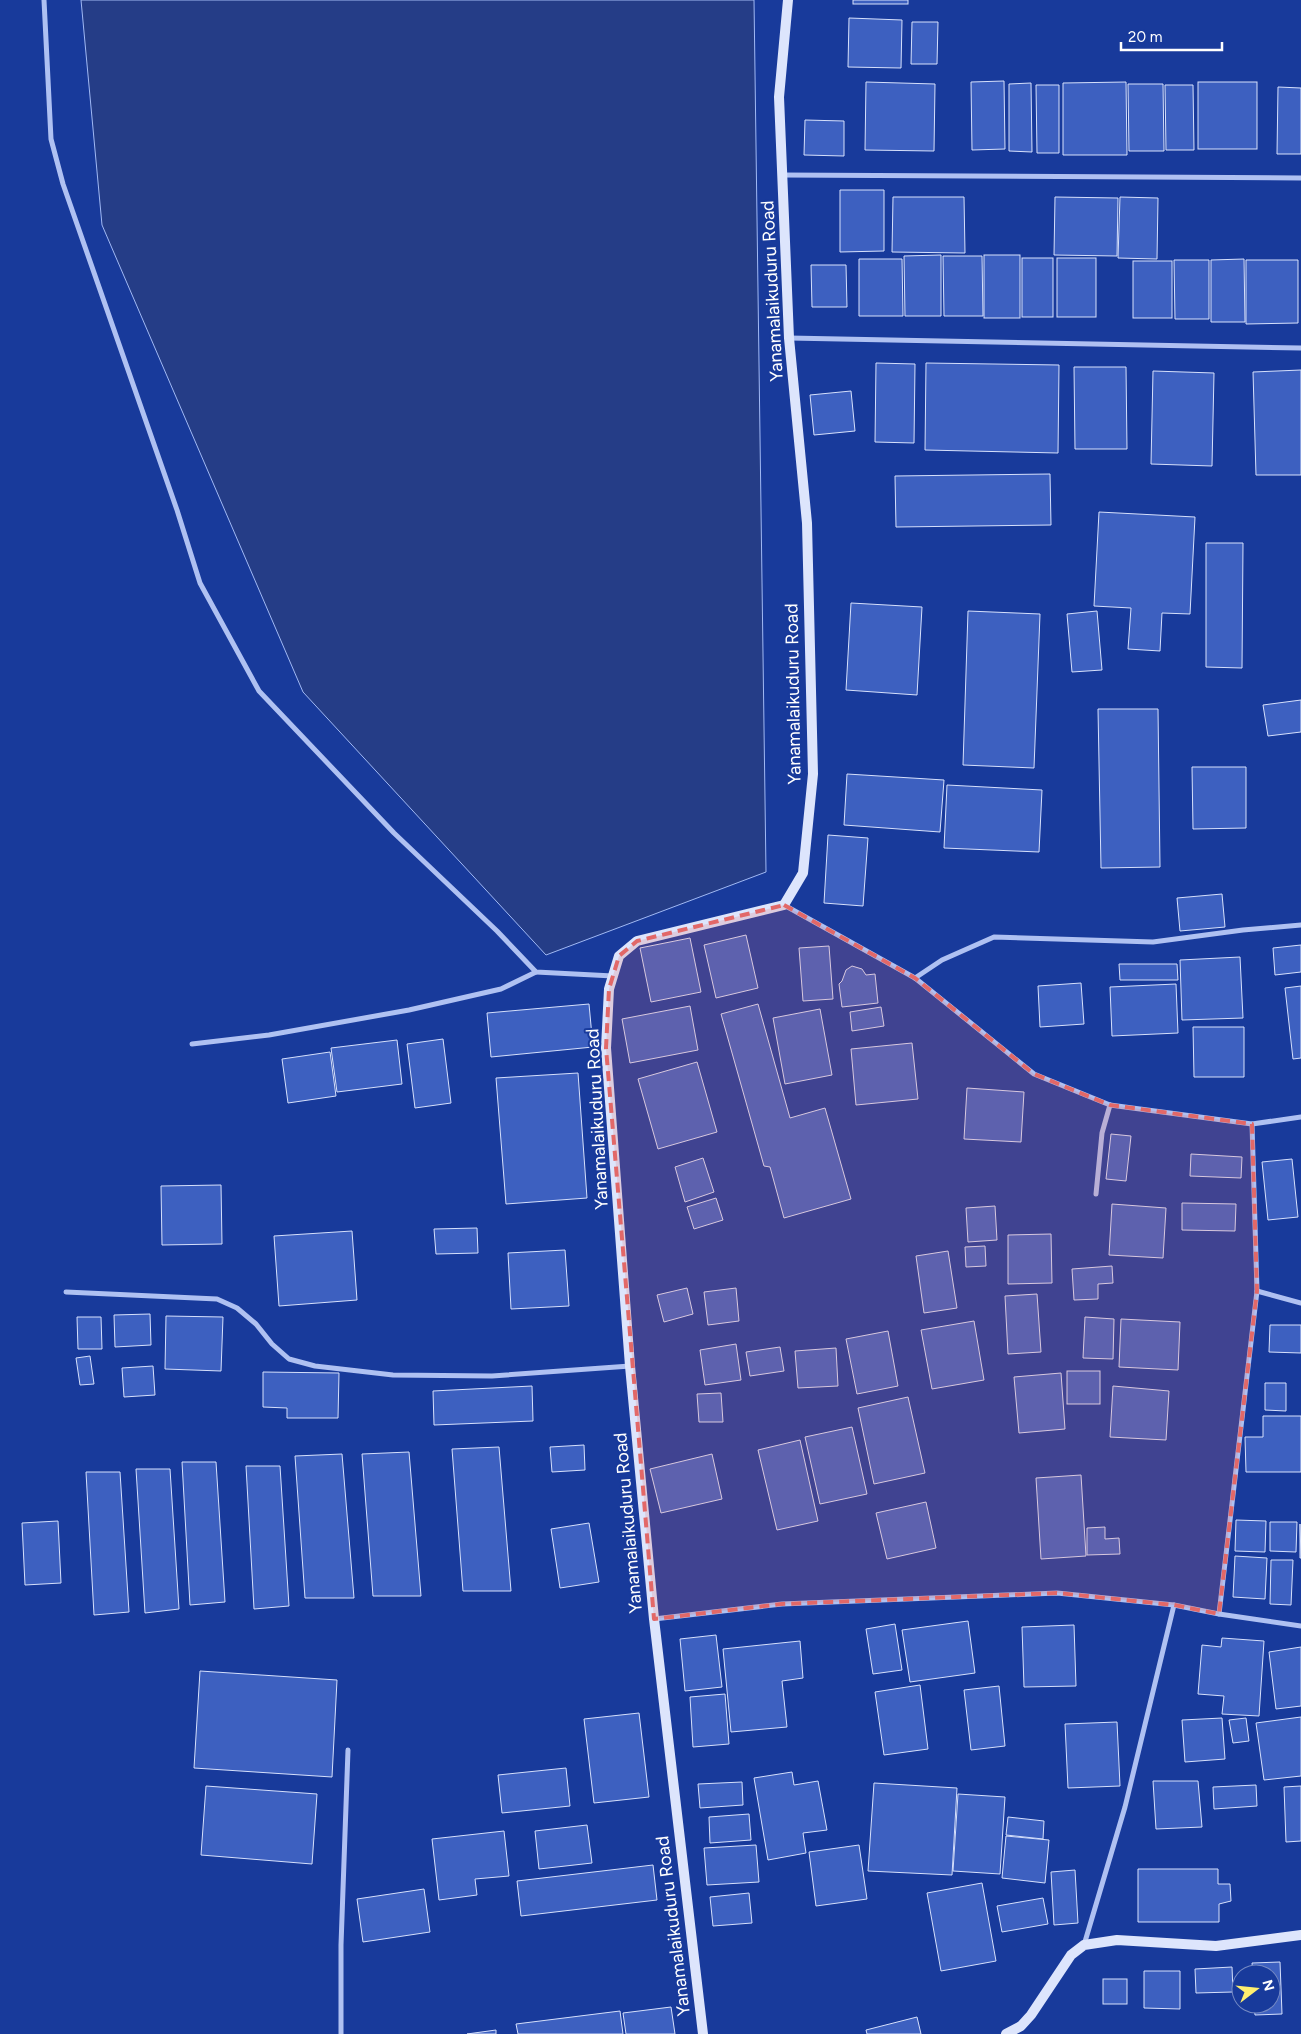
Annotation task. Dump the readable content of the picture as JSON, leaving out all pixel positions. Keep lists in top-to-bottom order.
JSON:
{
  "streets": {
    "street": ["Yanamalaikuduru Road"]
  },
  "scale_bar": "20 m",
  "north": "right"
}
